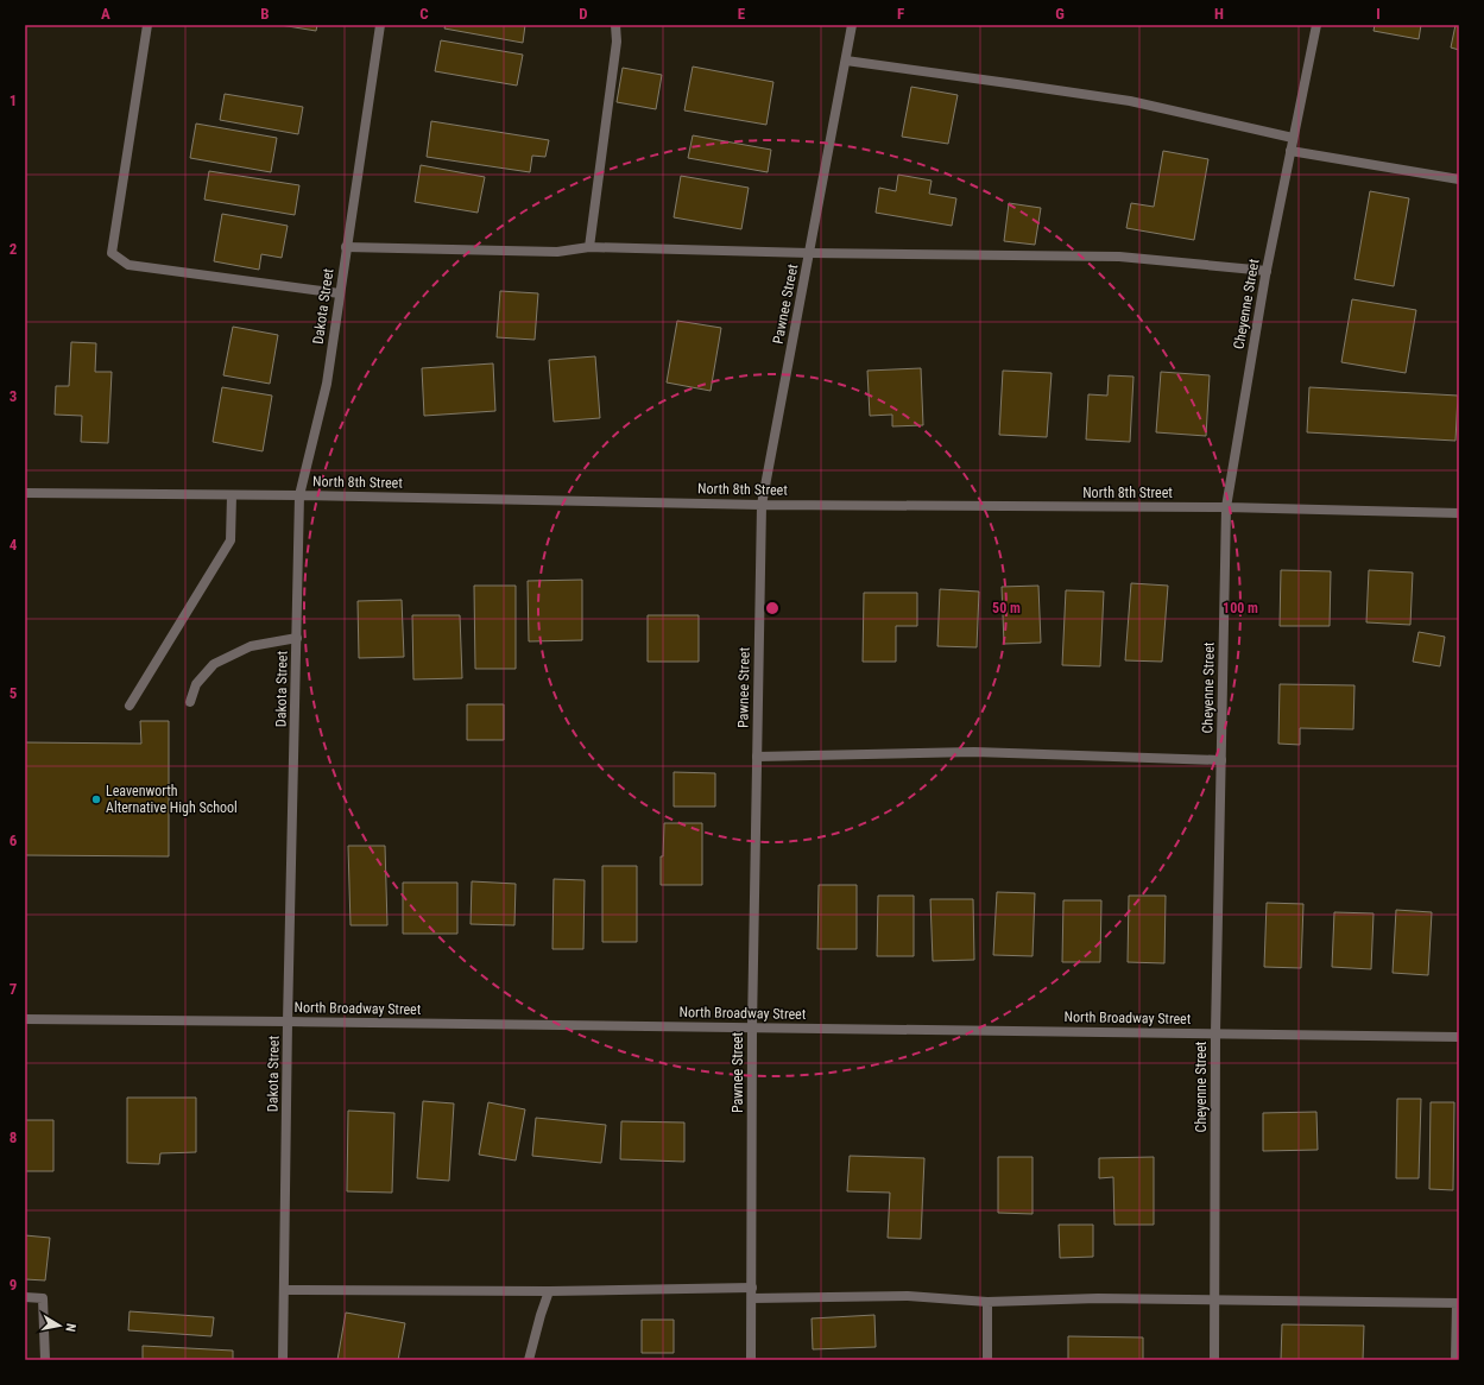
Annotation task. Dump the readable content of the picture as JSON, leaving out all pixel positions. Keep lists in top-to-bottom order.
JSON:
{
  "streets": {
    "street": [
      "Pawnee Street",
      "Cheyenne Street",
      "Dakota Street",
      "North 8th Street",
      "North Broadway Street"
    ]
  },
  "crossings": [
    ["Pawnee Street", "North 8th Street"],
    ["Pawnee Street", "North Broadway Street"],
    ["Cheyenne Street", "North 8th Street"],
    ["Cheyenne Street", "North Broadway Street"],
    ["Dakota Street", "North 8th Street"],
    ["Dakota Street", "North Broadway Street"]
  ],
  "places": ["Leavenworth Alternative High School"],
  "north": "right",
  "grid": {
    "columns": [
      "A",
      "B",
      "C",
      "D",
      "E",
      "F",
      "G",
      "H",
      "I"
    ],
    "rows": [
      "1",
      "2",
      "3",
      "4",
      "5",
      "6",
      "7",
      "8",
      "9"
    ]
  },
  "rings": ["50 m", "100 m"]
}
